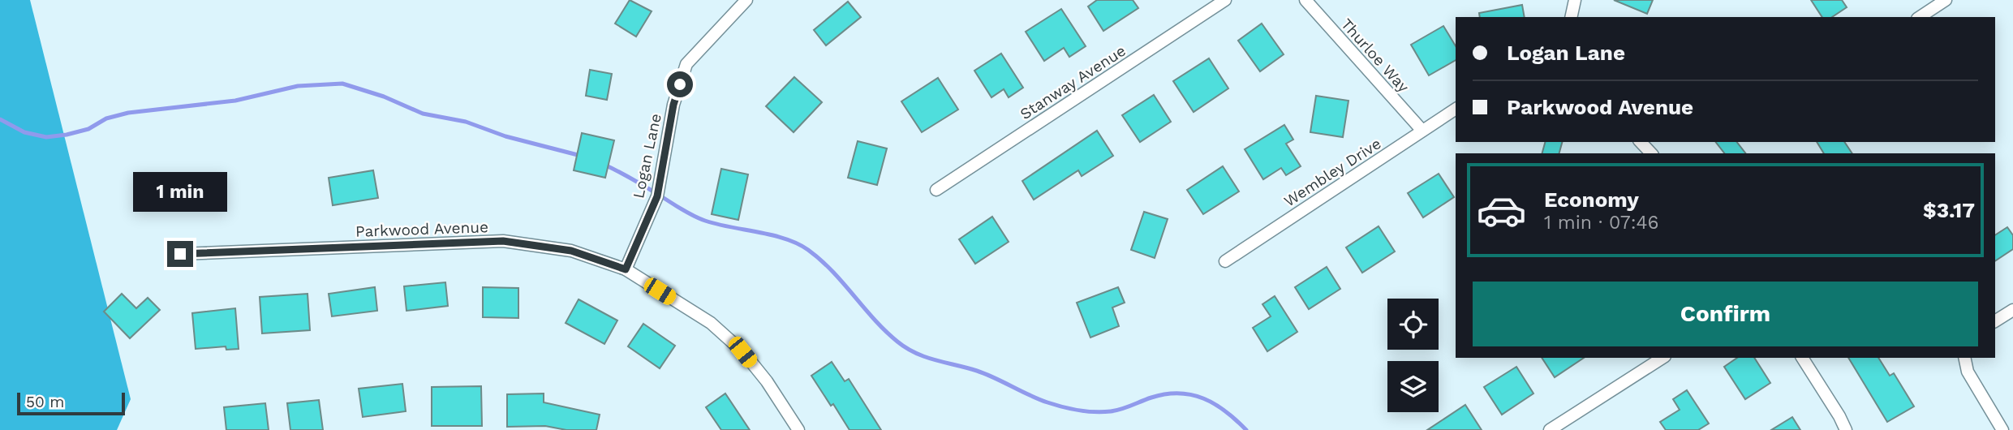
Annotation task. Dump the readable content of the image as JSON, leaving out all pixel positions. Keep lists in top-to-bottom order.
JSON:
{
  "streets": {
    "street": [
      "Thurloe Way",
      "Stanway Avenue",
      "Logan Lane",
      "Wembley Drive",
      "Parkwood Avenue"
    ]
  },
  "crossings": [
    ["Thurloe Way", "Wembley Drive"],
    ["Logan Lane", "Parkwood Avenue"]
  ],
  "scale_bar": "50 m",
  "page": {
    "banner": ["Logan Lane", "Parkwood Avenue"],
    "list": [
      {
        "name": "Economy",
        "note": "1 min · 07:46",
        "value": "$3.17"
      }
    ],
    "bubble": "1 min",
    "buttons": "Confirm",
    "scale": "50 m"
  }
}
